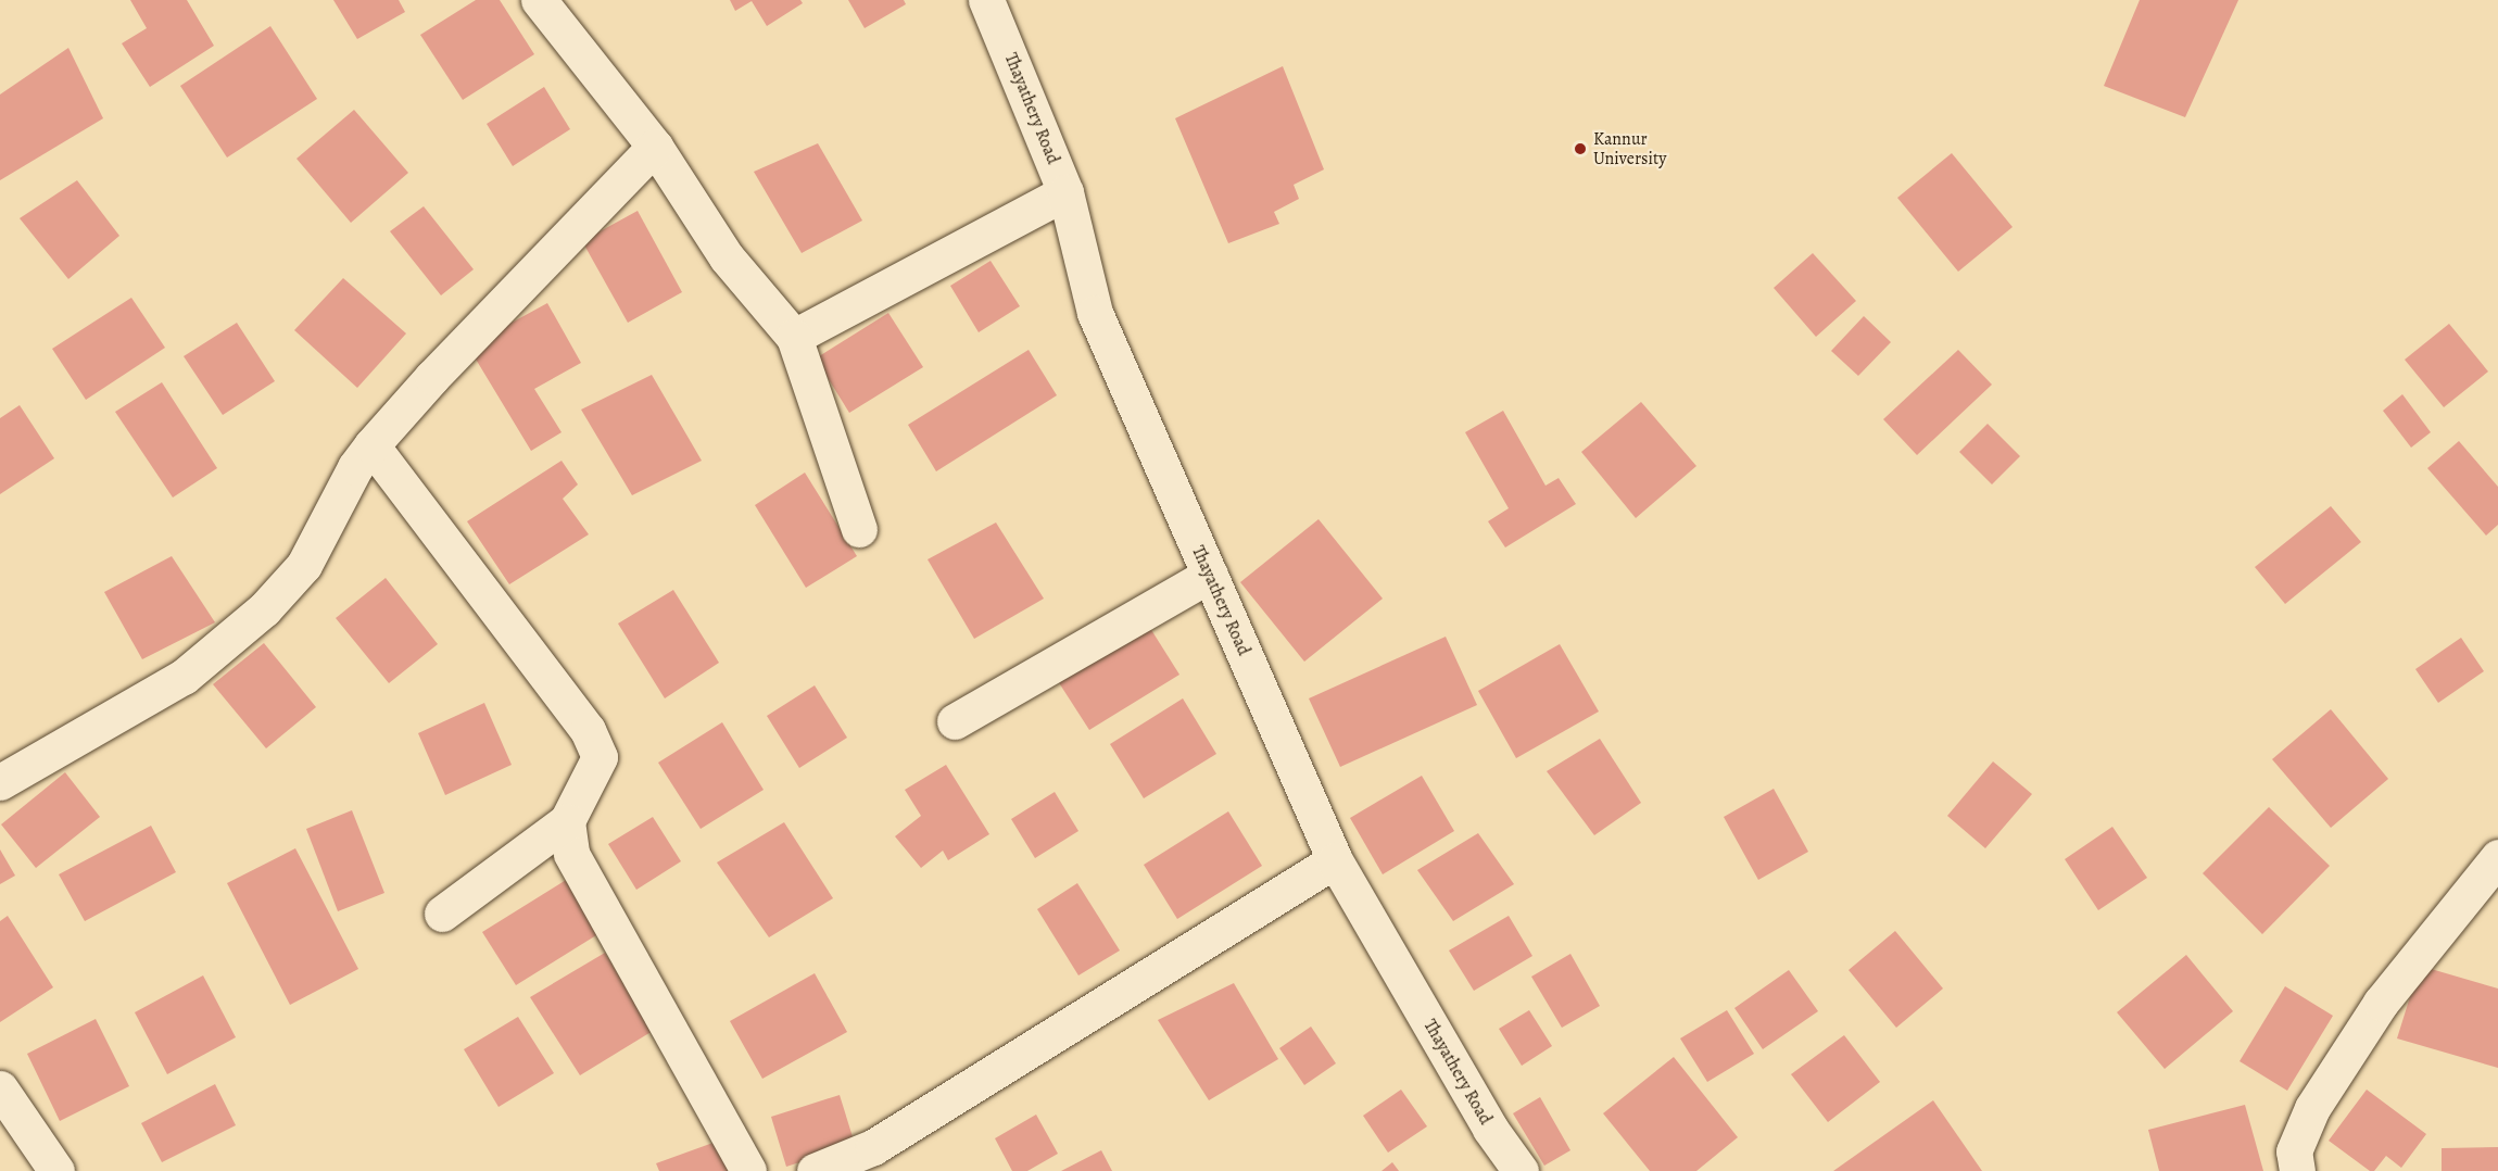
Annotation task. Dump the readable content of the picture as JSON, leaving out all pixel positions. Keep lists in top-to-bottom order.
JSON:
{
  "streets": {
    "street": ["Thayathery Road"]
  },
  "places": ["Kannur University"]
}
